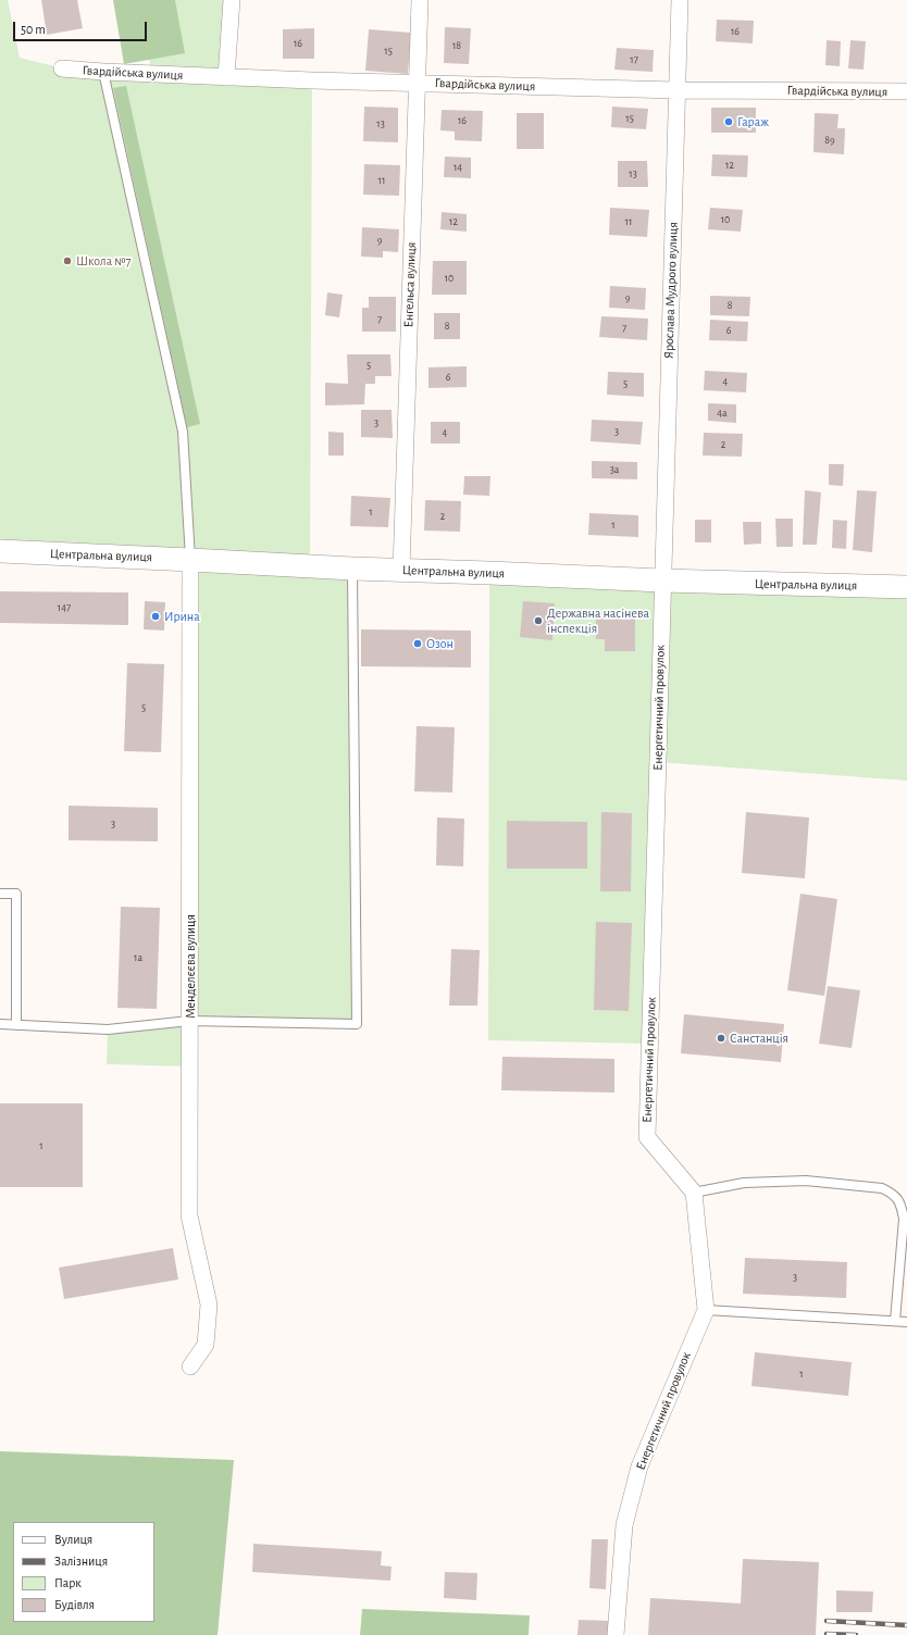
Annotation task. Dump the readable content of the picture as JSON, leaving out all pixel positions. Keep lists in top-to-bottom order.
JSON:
{
  "streets": {
    "main road": ["Центральна вулиця"],
    "street": [
      "Гвардійська вулиця",
      "Енгельса вулиця",
      "Ярослава Мудрого вулиця",
      "Енергетичний провулок",
      "Менделєєва вулиця"
    ]
  },
  "crossings": [
    ["Гвардійська вулиця", "Енгельса вулиця"],
    ["Гвардійська вулиця", "Ярослава Мудрого вулиця"],
    ["Енгельса вулиця", "Центральна вулиця"],
    ["Ярослава Мудрого вулиця", "Центральна вулиця"],
    ["Ярослава Мудрого вулиця", "Енергетичний провулок"],
    ["Центральна вулиця", "Енергетичний провулок"],
    ["Центральна вулиця", "Менделєєва вулиця"]
  ],
  "places": [
    "Гараж",
    "Школа №7",
    "Ирина",
    "Державна насiнева iнспекцiя",
    "Озон",
    "Санстанція"
  ],
  "house_numbers": [
    "16",
    "16",
    "18",
    "15",
    "17",
    "15",
    "16",
    "13",
    "89",
    "12",
    "14",
    "13",
    "11",
    "10",
    "12",
    "11",
    "9",
    "10",
    "9",
    "8",
    "7",
    "8",
    "7",
    "6",
    "5",
    "6",
    "4",
    "5",
    "4а",
    "3",
    "3",
    "4",
    "2",
    "3а",
    "1",
    "2",
    "1",
    "147",
    "5",
    "3",
    "1а",
    "1",
    "3",
    "1"
  ],
  "legend": [
    "Вулиця",
    "Залізниця",
    "Парк",
    "Будівля"
  ],
  "scale_bar": "50 m"
}
